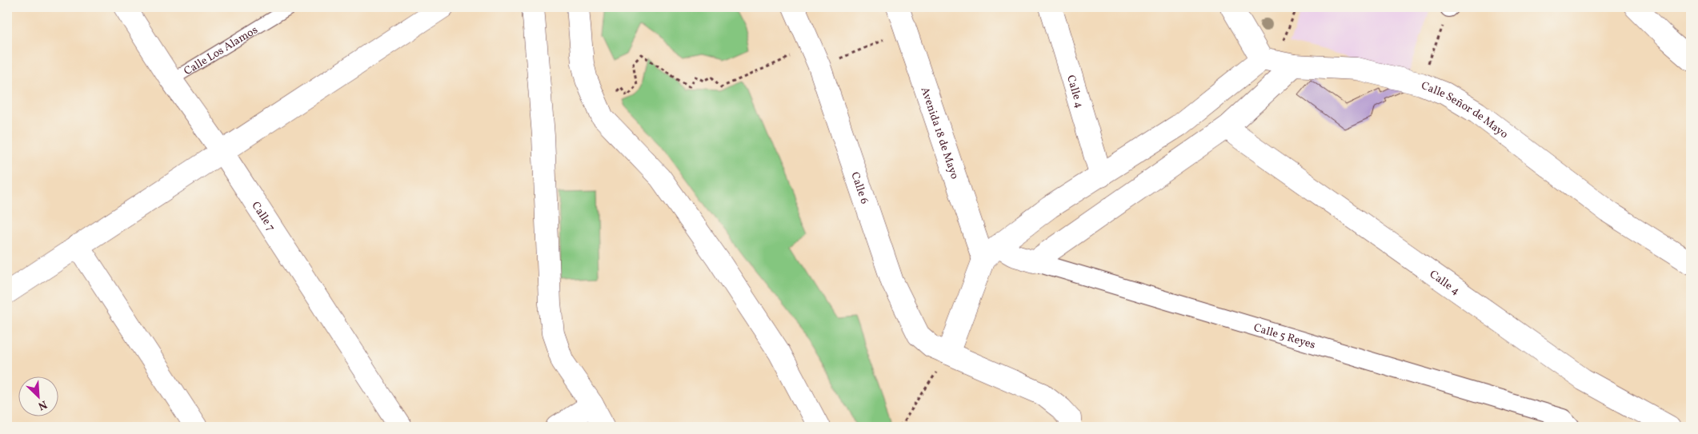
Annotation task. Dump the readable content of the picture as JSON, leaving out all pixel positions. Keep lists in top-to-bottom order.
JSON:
{
  "streets": {
    "street": [
      "Calle 4",
      "Calle Señor de Mayo",
      "Avenida 18 de Mayo",
      "Calle 6",
      "Calle 7",
      "Calle 5 Reyes"
    ],
    "lane": ["Calle Los Alamos"]
  },
  "crossings": [
    ["Calle Los Alamos", "Calle 7"],
    ["Avenida 18 de Mayo", "Calle 5 Reyes"]
  ],
  "north": "bottom right"
}
